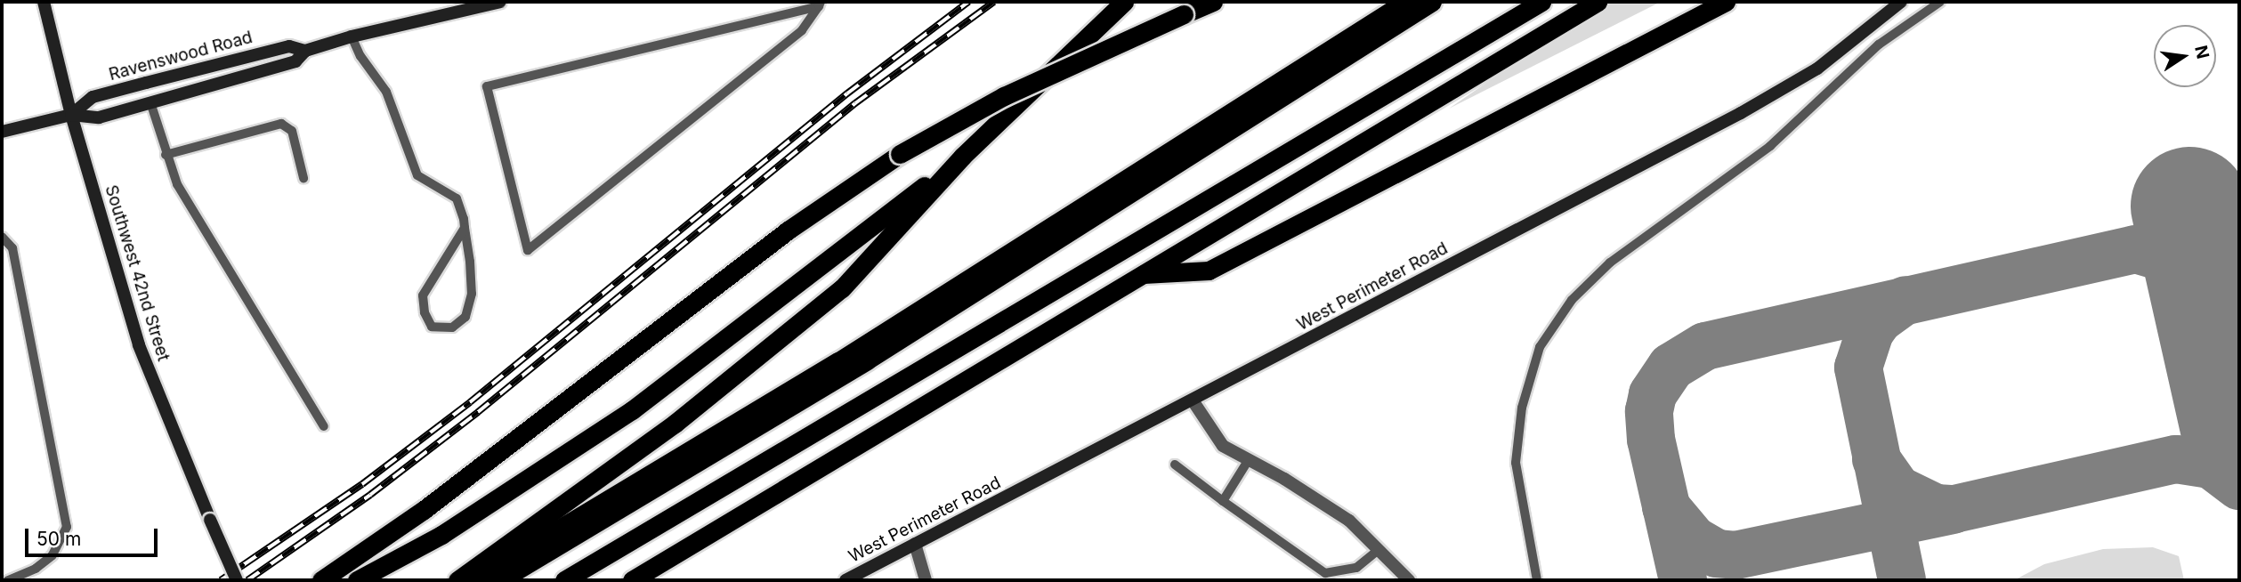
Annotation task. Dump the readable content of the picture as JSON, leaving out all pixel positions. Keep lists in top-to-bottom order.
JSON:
{
  "streets": {
    "street": ["Ravenswood Road", "Southwest 42nd Street", "West Perimeter Road"]
  },
  "crossings": [
    ["Ravenswood Road", "Southwest 42nd Street"]
  ],
  "scale_bar": "50 m",
  "north": "right"
}
